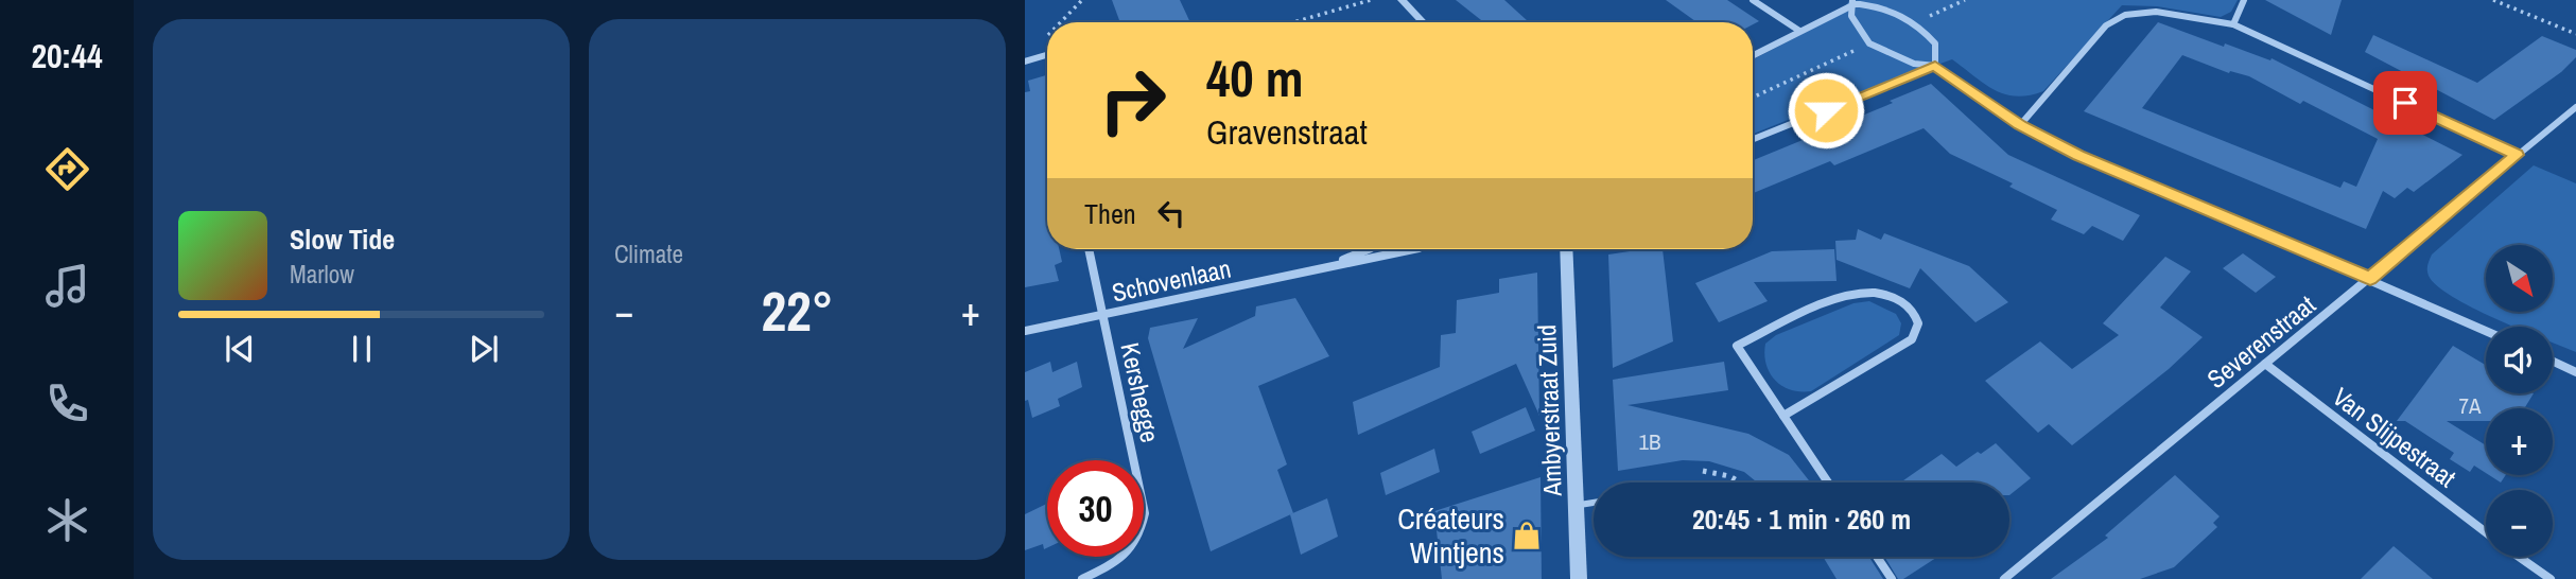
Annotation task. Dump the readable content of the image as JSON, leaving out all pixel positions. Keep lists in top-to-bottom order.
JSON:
{
  "streets": {
    "street": [
      "Schovenlaan",
      "Severenstraat",
      "Kershegge",
      "Ambyerstraat Zuid",
      "Van Slijpestraat"
    ]
  },
  "crossings": [
    ["Schovenlaan", "Kershegge"],
    ["Severenstraat", "Van Slijpestraat"]
  ],
  "places": {
    "shop": ["Créateurs Wintjens"]
  },
  "house_numbers": ["7A", "1B"],
  "north": "bottom right",
  "page": {
    "tabs": "20:44",
    "tile": "Climate",
    "turn": ["40 m", "Gravenstraat"],
    "then": "Then",
    "song": ["Slow Tide", "Marlow"],
    "map_buttons": ["+", "−"],
    "heat": ["−", "22°", "+"],
    "limit": "30",
    "trip": "20:45 · 1 min · 260 m"
  }
}
